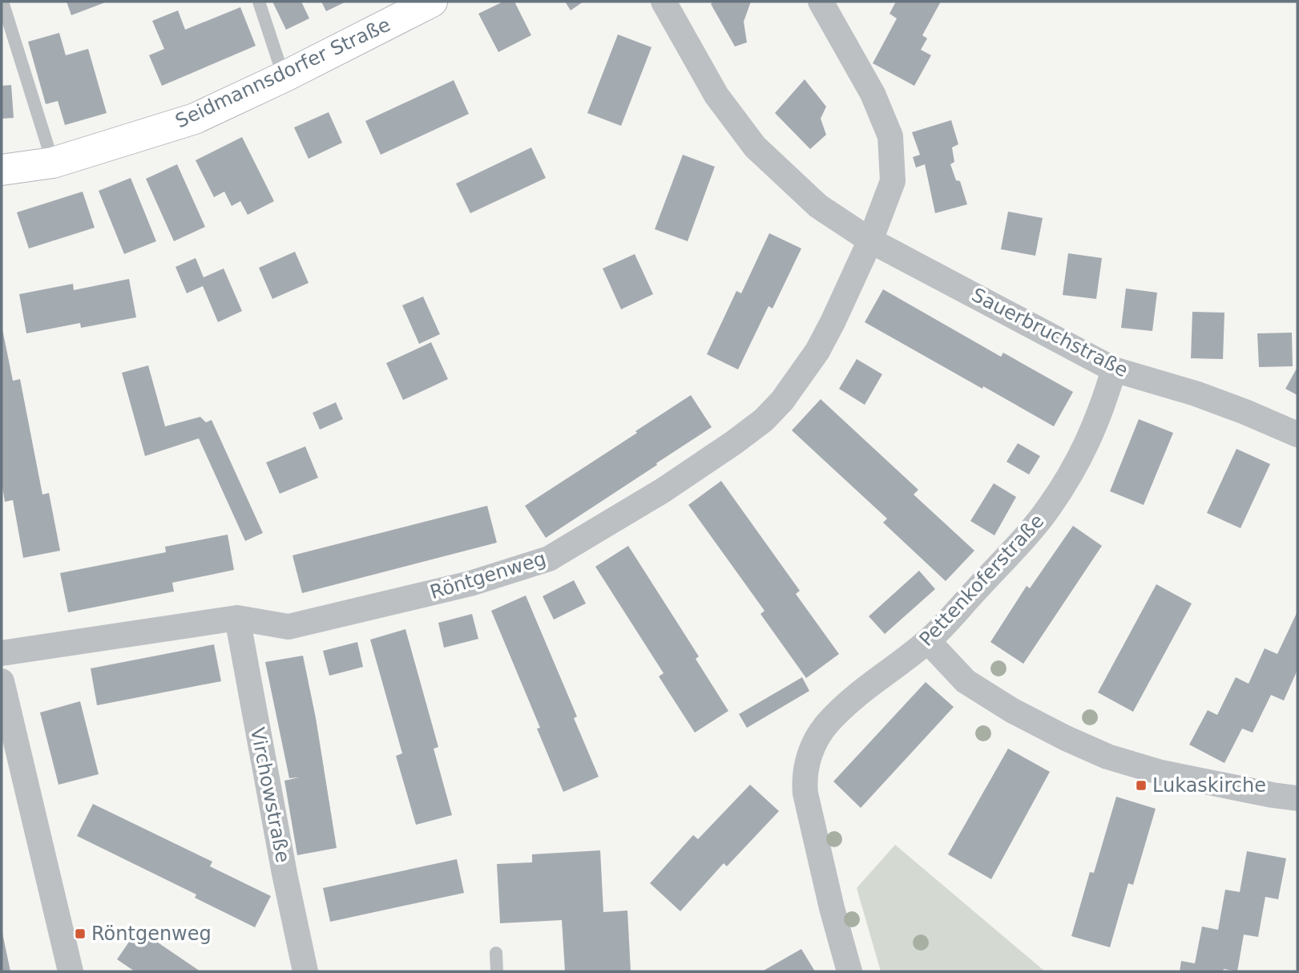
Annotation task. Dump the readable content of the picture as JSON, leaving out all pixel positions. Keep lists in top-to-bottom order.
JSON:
{
  "streets": {
    "street": [
      "Seidmannsdorfer Straße",
      "Sauerbruchstraße",
      "Röntgenweg",
      "Pettenkoferstraße",
      "Virchowstraße"
    ]
  },
  "crossings": [
    ["Sauerbruchstraße", "Röntgenweg"],
    ["Sauerbruchstraße", "Pettenkoferstraße"],
    ["Röntgenweg", "Virchowstraße"]
  ],
  "places": {
    "transit": ["Lukaskirche", "Röntgenweg"]
  }
}
